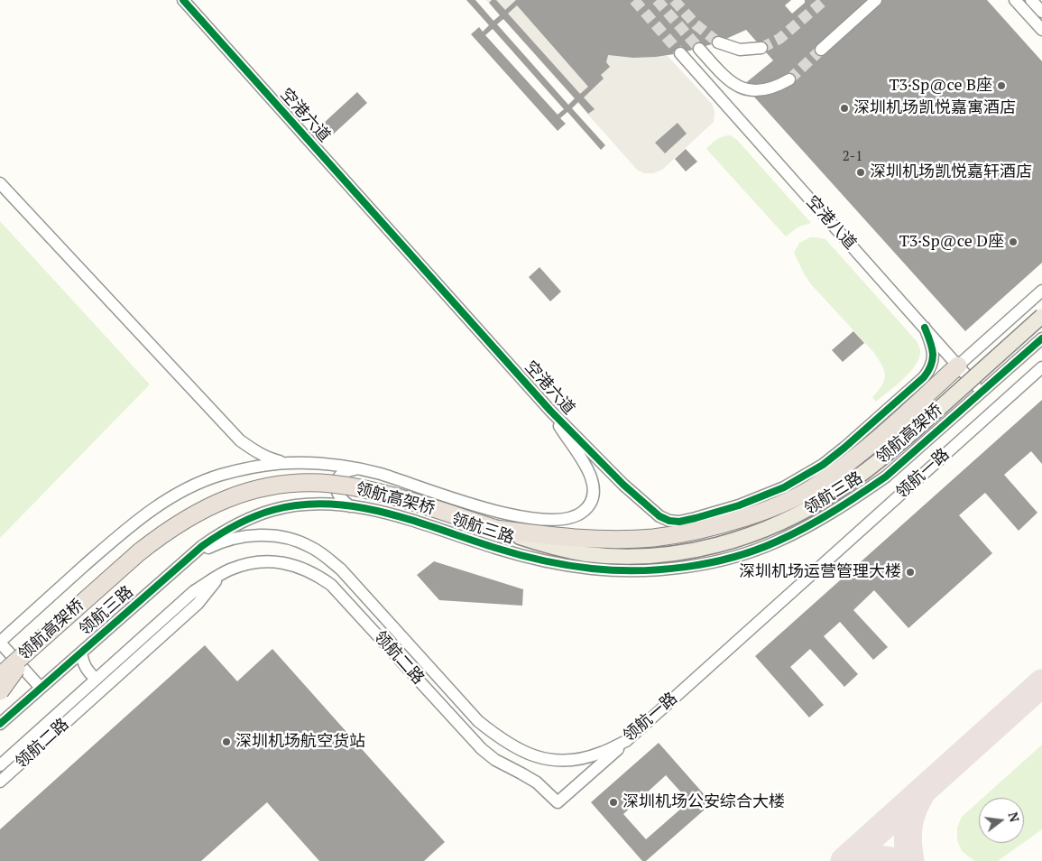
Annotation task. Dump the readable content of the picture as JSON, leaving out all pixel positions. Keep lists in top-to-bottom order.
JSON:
{
  "streets": {
    "highway": ["领航高架桥"],
    "street": [
      "空港六道",
      "空港八道",
      "领航一路",
      "领航三路",
      "领航二路"
    ]
  },
  "crossings": [
    ["空港六道", "空港八道"],
    ["空港六道", "领航三路"],
    ["空港八道", "领航三路"],
    ["领航一路", "领航三路"],
    ["领航一路", "领航二路"]
  ],
  "places": [
    "T3·Sp@ce B座",
    "深圳机场凯悦嘉寓酒店",
    "深圳机场凯悦嘉轩酒店",
    "T3·Sp@ce D座",
    "深圳机场运营管理大楼",
    "深圳机场航空货站",
    "深圳机场公安综合大楼"
  ],
  "house_numbers": ["2-1"],
  "north": "right"
}
